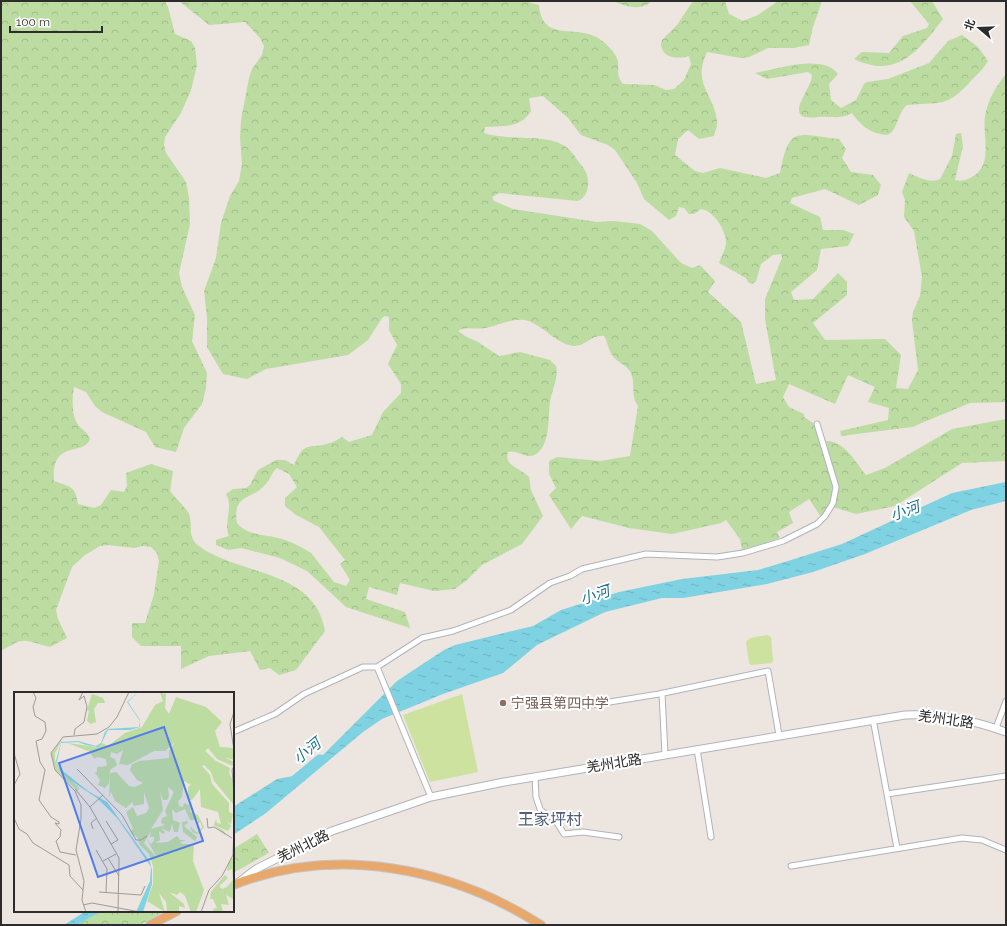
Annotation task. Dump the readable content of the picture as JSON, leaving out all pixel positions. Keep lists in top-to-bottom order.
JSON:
{
  "streets": {
    "main road": ["羌州北路"]
  },
  "districts": ["王家坪村"],
  "water": ["小河"],
  "places": ["宁强县第四中学"],
  "scale_bar": "100 m",
  "north": "left"
}
